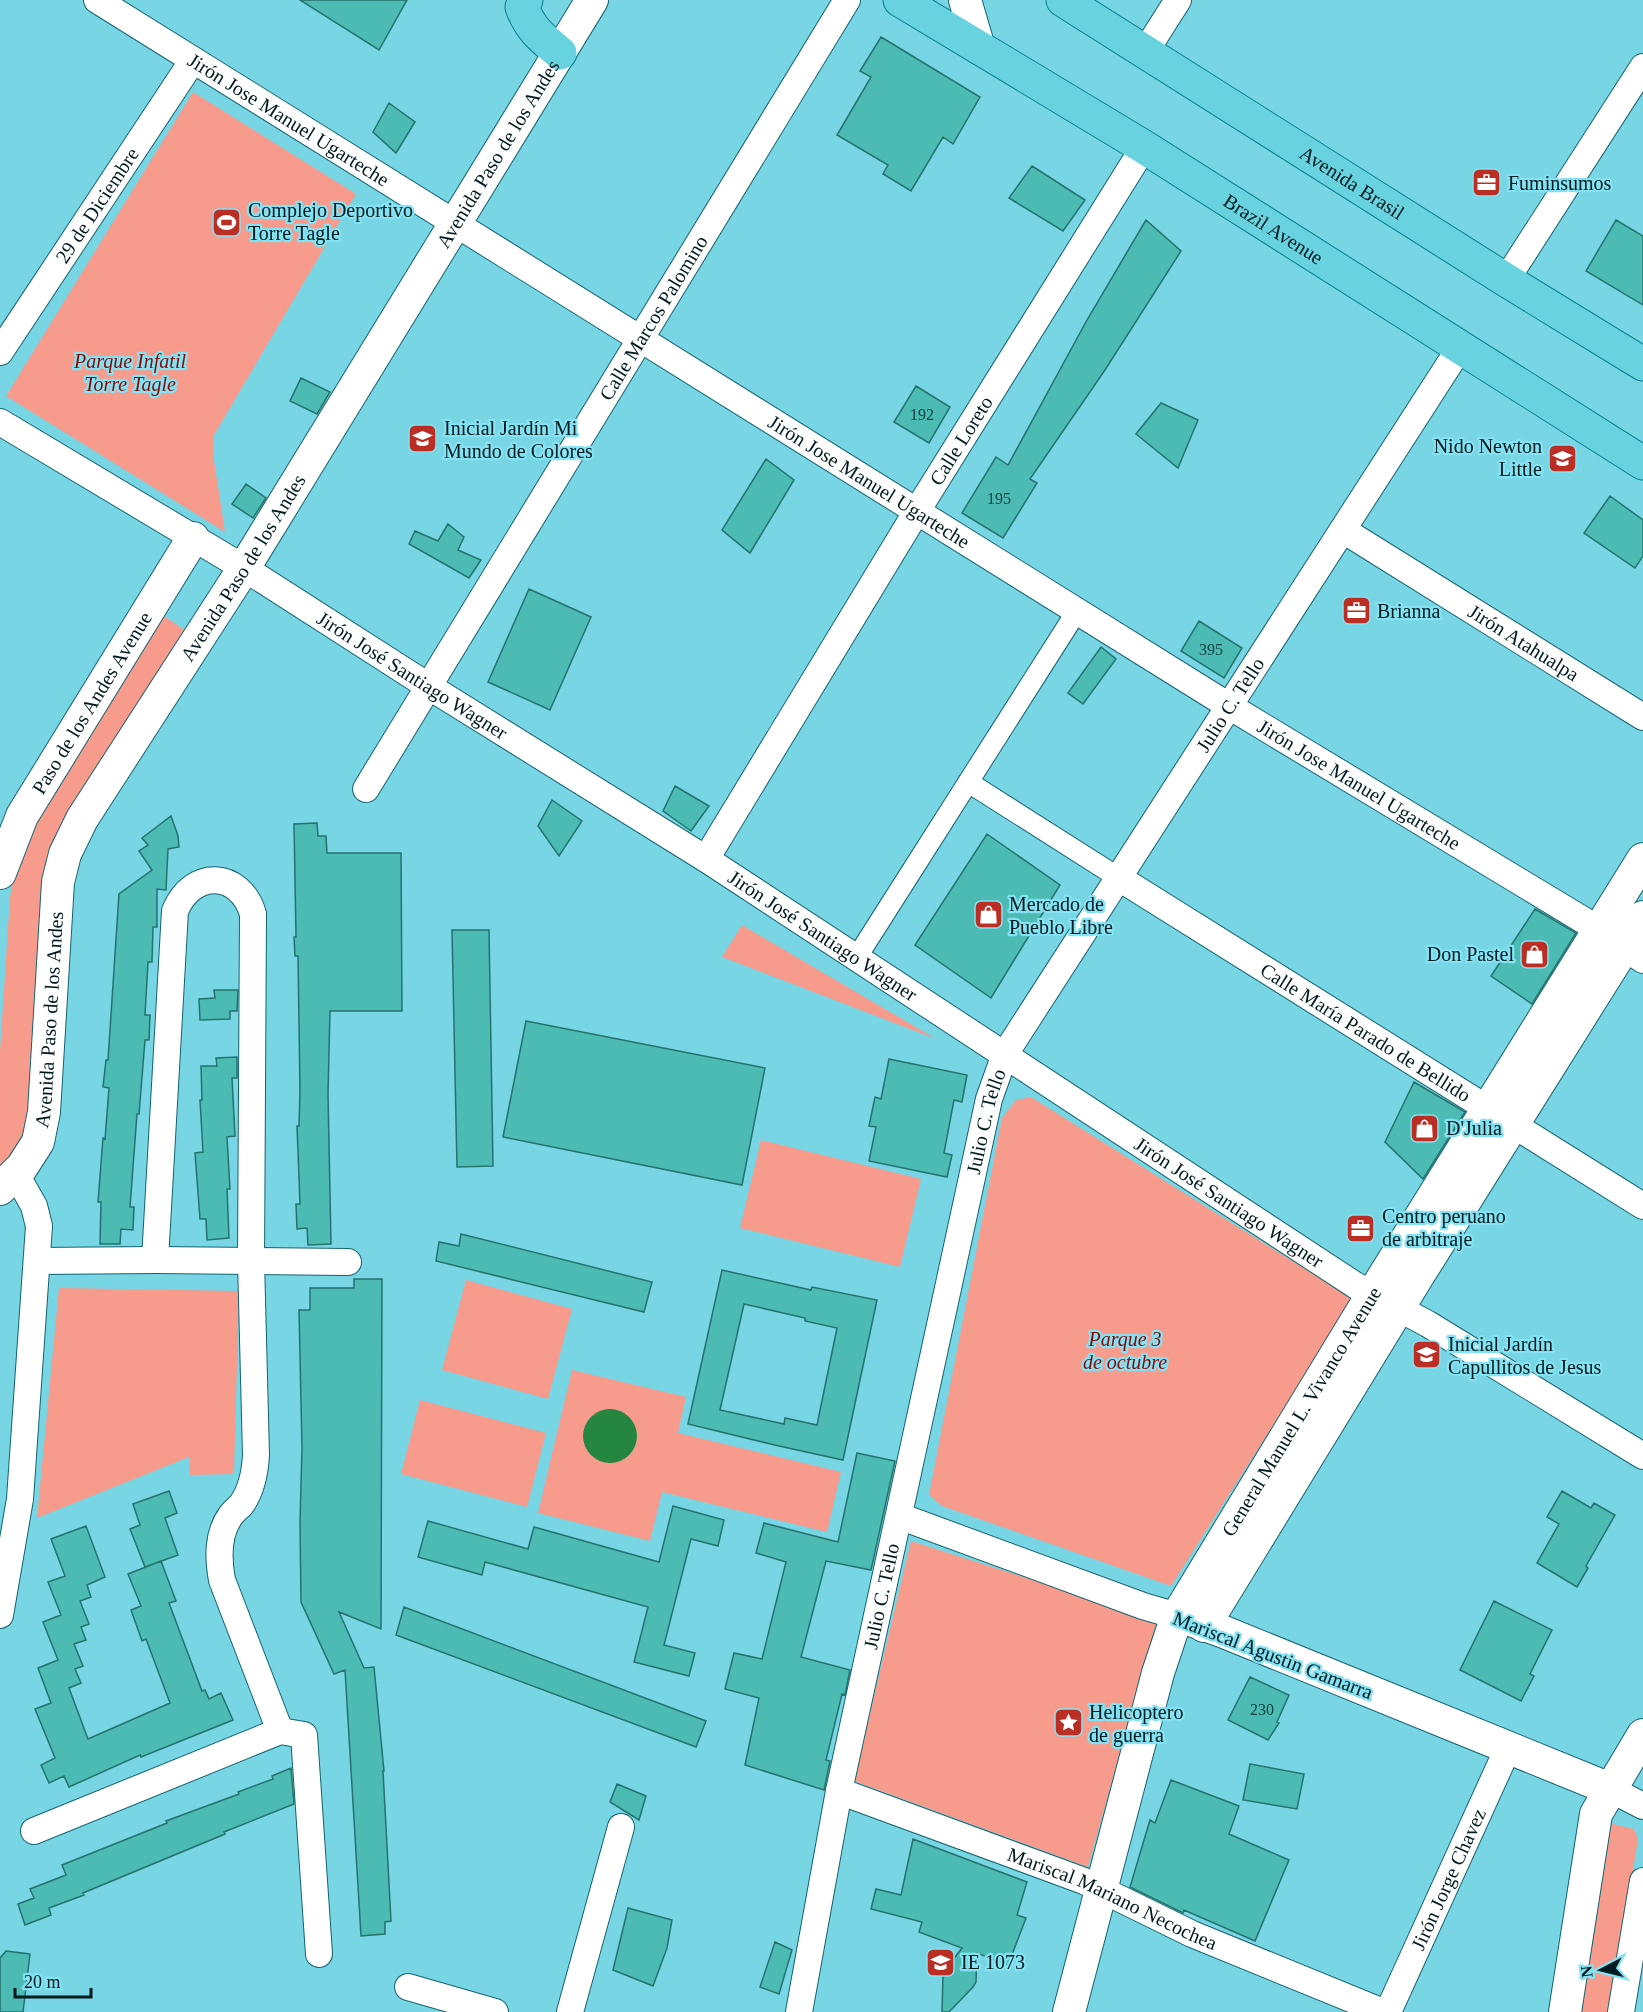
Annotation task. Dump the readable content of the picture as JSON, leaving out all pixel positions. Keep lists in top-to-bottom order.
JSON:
{
  "streets": {
    "main road": ["Avenida Brasil", "Brazil Avenue"],
    "street": [
      "Jirón Jose Manuel Ugarteche",
      "Avenida Paso de los Andes",
      "29 de Diciembre",
      "Calle Marcos Palomino",
      "Calle Loreto",
      "Jirón Atahualpa",
      "Jirón José Santiago Wagner",
      "Paso de los Andes Avenue",
      "Julio C. Tello",
      "Calle María Parado de Bellido",
      "General Manuel L. Vivanco Avenue",
      "Mariscal Agustin Gamarra",
      "Jirón Jorge Chavez",
      "Mariscal Mariano Necochea"
    ]
  },
  "crossings": [
    ["Jirón Jose Manuel Ugarteche", "Avenida Paso de los Andes"],
    ["Jirón Jose Manuel Ugarteche", "29 de Diciembre"],
    ["Jirón Jose Manuel Ugarteche", "Calle Marcos Palomino"],
    ["Jirón Jose Manuel Ugarteche", "Calle Loreto"],
    ["Jirón Jose Manuel Ugarteche", "Julio C. Tello"],
    ["Jirón Jose Manuel Ugarteche", "General Manuel L. Vivanco Avenue"],
    ["Avenida Paso de los Andes", "Jirón José Santiago Wagner"],
    ["Brazil Avenue", "Calle Loreto"],
    ["Brazil Avenue", "Julio C. Tello"],
    ["Calle Marcos Palomino", "Jirón José Santiago Wagner"],
    ["Calle Loreto", "Jirón José Santiago Wagner"],
    ["Jirón Atahualpa", "Julio C. Tello"],
    ["Jirón José Santiago Wagner", "Paso de los Andes Avenue"],
    ["Jirón José Santiago Wagner", "Julio C. Tello"],
    ["Jirón José Santiago Wagner", "General Manuel L. Vivanco Avenue"],
    ["Julio C. Tello", "Calle María Parado de Bellido"],
    ["Julio C. Tello", "Mariscal Agustin Gamarra"],
    ["Julio C. Tello", "Mariscal Mariano Necochea"],
    ["Calle María Parado de Bellido", "General Manuel L. Vivanco Avenue"],
    ["General Manuel L. Vivanco Avenue", "Mariscal Agustin Gamarra"],
    ["General Manuel L. Vivanco Avenue", "Mariscal Mariano Necochea"],
    ["Mariscal Agustin Gamarra", "Jirón Jorge Chavez"],
    ["Jirón Jorge Chavez", "Mariscal Mariano Necochea"]
  ],
  "parks": ["Parque Infatil Torre Tagle", "Parque 3 de octubre"],
  "places": {
    "office": ["Fuminsumos", "Brianna", "Centro peruano de arbitraje"],
    "sports": ["Complejo Deportivo Torre Tagle"],
    "school or university": [
      "Inicial Jardín Mi Mundo de Colores",
      "Nido Newton Little",
      "Inicial Jardín Capullitos de Jesus",
      "IE 1073"
    ],
    "shop": ["Mercado de Pueblo Libre", "Don Pastel", "D'Julia"],
    "place": ["Helicoptero de guerra"]
  },
  "house_numbers": [
    "192",
    "195",
    "395",
    "230"
  ],
  "scale_bar": "20 m",
  "north": "left"
}
